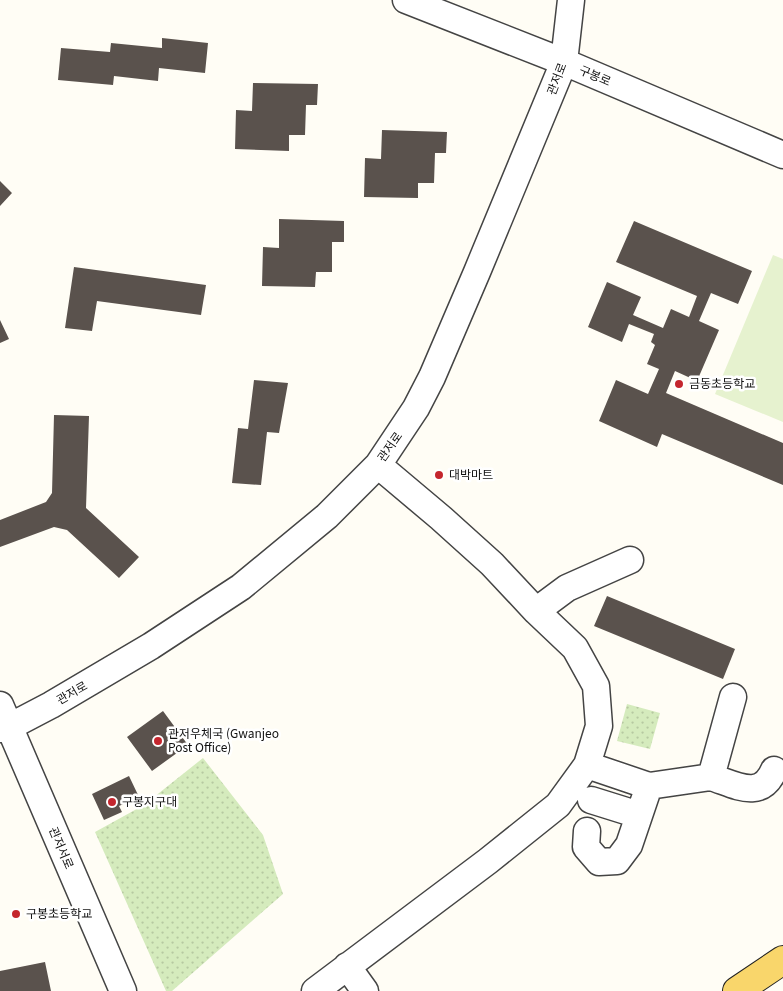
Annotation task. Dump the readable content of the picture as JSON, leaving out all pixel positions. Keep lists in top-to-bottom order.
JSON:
{
  "streets": {
    "street": ["구봉로", "관저로", "관저서로"]
  },
  "crossings": [
    ["구봉로", "관저로"],
    ["관저로", "관저서로"]
  ],
  "places": [
    "금동초등학교",
    "대박마트",
    "관저우체국 (Gwanjeo Post Office)",
    "구봉지구대",
    "구봉초등학교"
  ]
}
